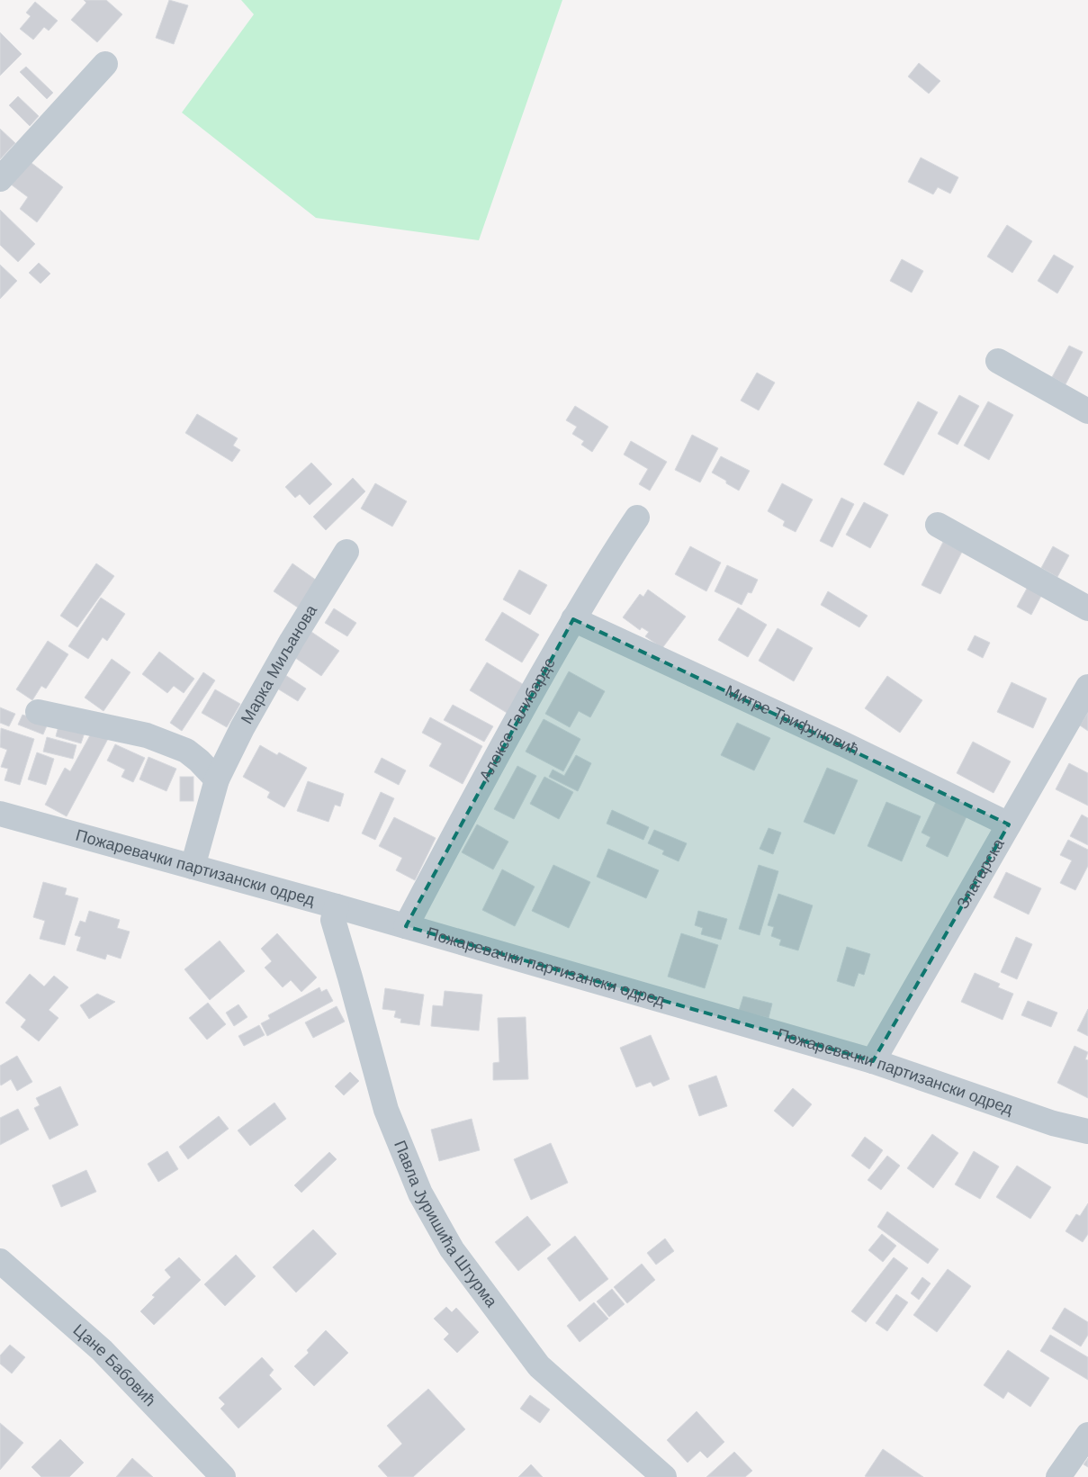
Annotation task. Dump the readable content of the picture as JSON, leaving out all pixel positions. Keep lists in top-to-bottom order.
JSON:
{
  "streets": {
    "street": [
      "Марка Миљанова",
      "Алексе Галибарде",
      "Митре Трифуновић",
      "Пожаревачки партизански одред",
      "Златарска",
      "Павла Јуришића Штурма",
      "Цане Бабовић"
    ]
  },
  "crossings": [
    ["Марка Миљанова", "Пожаревачки партизански одред"],
    ["Алексе Галибарде", "Митре Трифуновић"],
    ["Алексе Галибарде", "Пожаревачки партизански одред"],
    ["Митре Трифуновић", "Златарска"],
    ["Пожаревачки партизански одред", "Златарска"],
    ["Пожаревачки партизански одред", "Павла Јуришића Штурма"]
  ]
}
